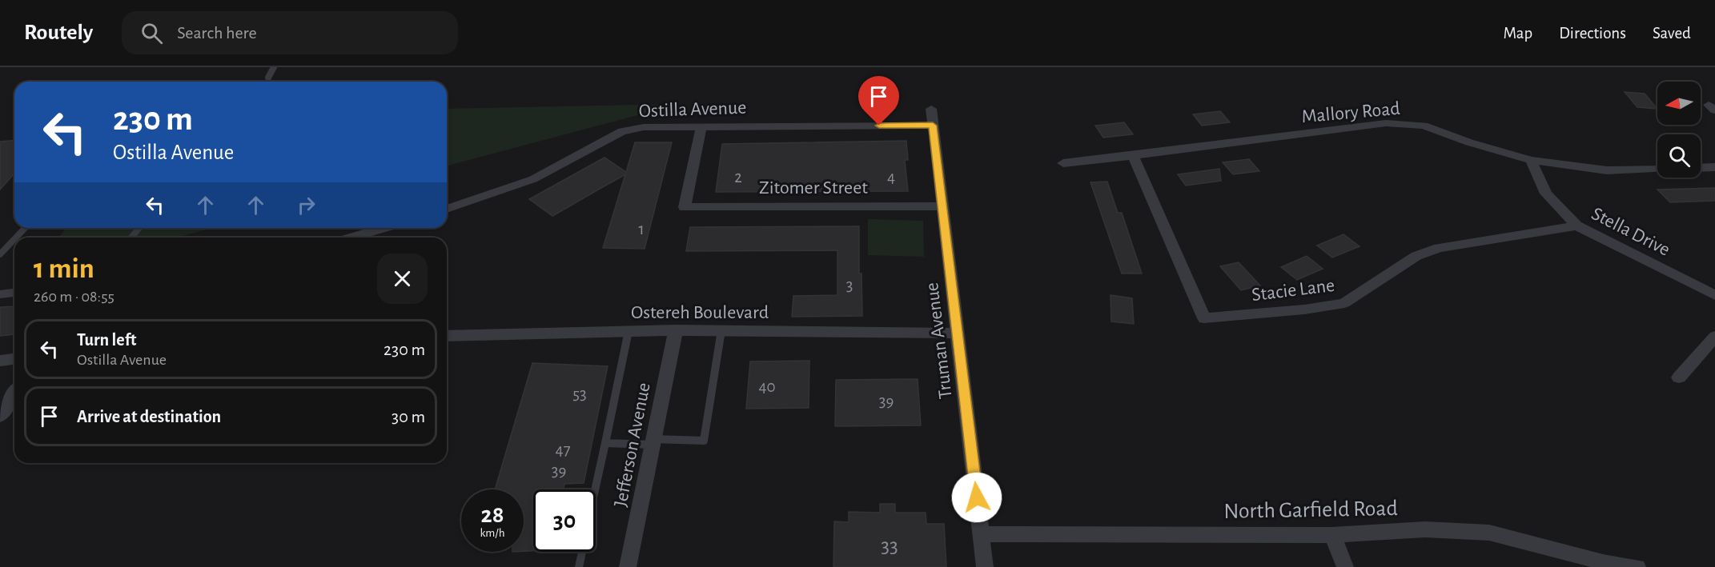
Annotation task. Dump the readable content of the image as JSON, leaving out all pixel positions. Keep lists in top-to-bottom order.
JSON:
{
  "streets": {
    "street": [
      "Ostilla Avenue",
      "Mallory Road",
      "Zitomer Street",
      "Stella Drive",
      "Stacie Lane",
      "Ostereh Boulevard",
      "Truman Avenue",
      "Jefferson Avenue",
      "North Garfield Road"
    ]
  },
  "crossings": [
    ["Ostilla Avenue", "Zitomer Street"],
    ["Ostilla Avenue", "Truman Avenue"],
    ["Mallory Road", "Stella Drive"],
    ["Mallory Road", "Stacie Lane"],
    ["Zitomer Street", "Truman Avenue"],
    ["Stella Drive", "Stacie Lane"],
    ["Ostereh Boulevard", "Truman Avenue"],
    ["Ostereh Boulevard", "Jefferson Avenue"],
    ["Truman Avenue", "North Garfield Road"]
  ],
  "house_numbers": [
    "2",
    "4",
    "1",
    "3",
    "40",
    "53",
    "39",
    "47",
    "39",
    "33"
  ],
  "north": "left",
  "page": {
    "header": "Routely",
    "search": "Search here",
    "nav": ["Map", "Directions", "Saved"],
    "turn": ["230 m", "Ostilla Avenue"],
    "heading": ["1 min", "260 m · 08:55"],
    "list": [
      {
        "name": "Turn left",
        "note": "Ostilla Avenue",
        "value": "230 m"
      },
      {
        "name": "Arrive at destination",
        "value": "30 m"
      }
    ],
    "speed": "28 km/h",
    "limit": "30"
  }
}
